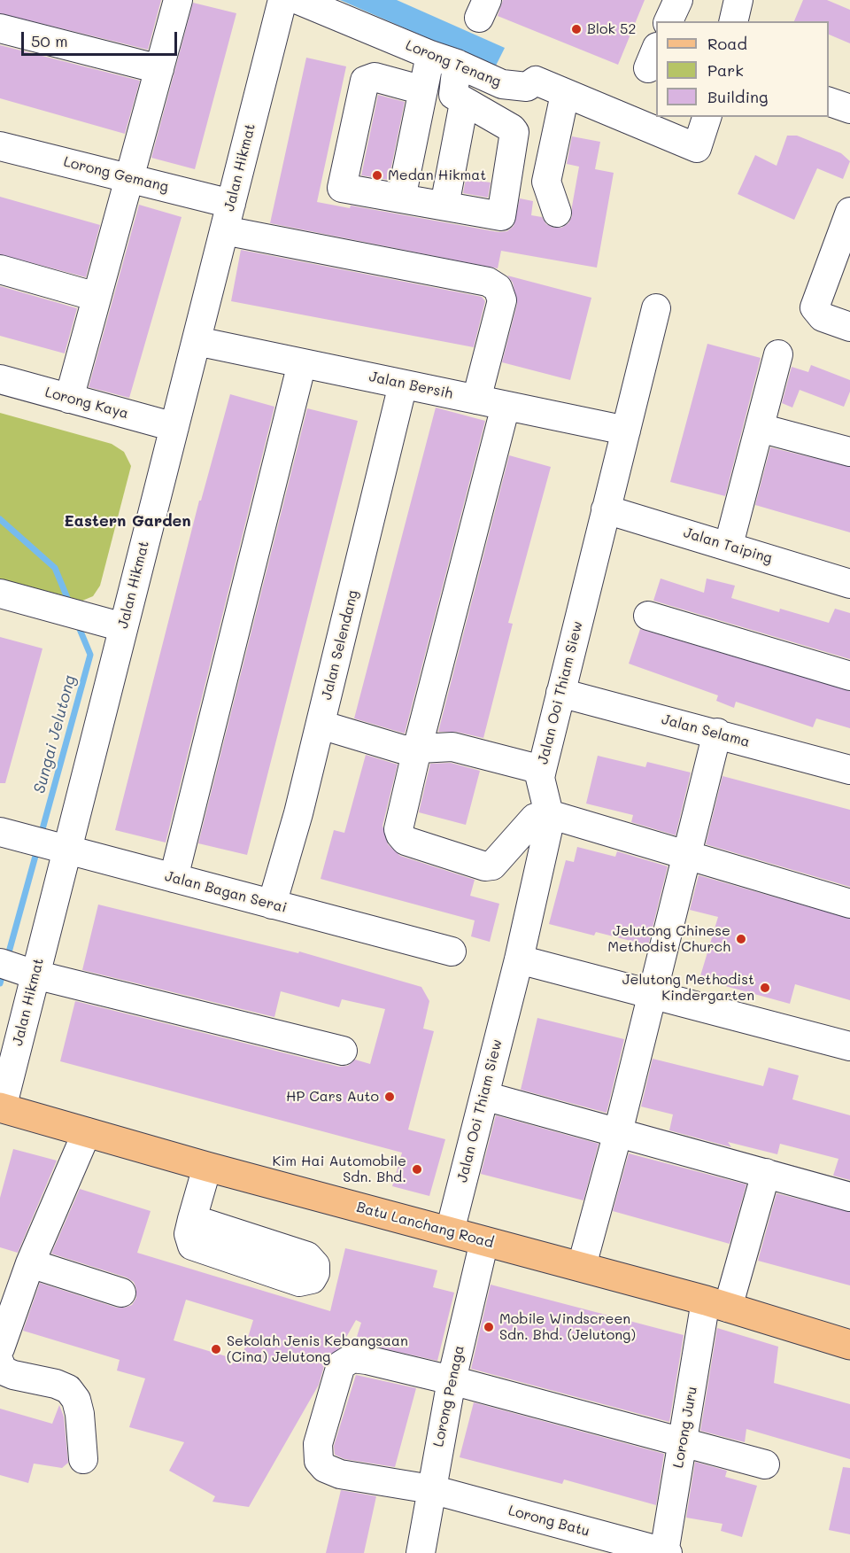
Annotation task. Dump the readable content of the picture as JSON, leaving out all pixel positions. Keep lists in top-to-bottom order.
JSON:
{
  "streets": {
    "main road": ["Batu Lanchang Road"],
    "street": [
      "Lorong Tenang",
      "Jalan Hikmat",
      "Lorong Gemang",
      "Jalan Bersih",
      "Lorong Kaya",
      "Jalan Taiping",
      "Jalan Selendang",
      "Jalan Ooi Thiam Siew",
      "Jalan Selama",
      "Jalan Bagan Serai",
      "Lorong Penaga",
      "Lorong Juru",
      "Lorong Batu"
    ]
  },
  "crossings": [
    ["Jalan Hikmat", "Lorong Gemang"],
    ["Jalan Hikmat", "Jalan Bersih"],
    ["Jalan Hikmat", "Lorong Kaya"],
    ["Jalan Hikmat", "Jalan Bagan Serai"],
    ["Jalan Hikmat", "Batu Lanchang Road"],
    ["Lorong Gemang", "Jalan Bersih"],
    ["Jalan Bersih", "Jalan Selendang"],
    ["Jalan Bersih", "Jalan Ooi Thiam Siew"],
    ["Jalan Taiping", "Jalan Ooi Thiam Siew"],
    ["Jalan Selendang", "Jalan Bagan Serai"],
    ["Jalan Ooi Thiam Siew", "Jalan Selama"],
    ["Jalan Ooi Thiam Siew", "Batu Lanchang Road"],
    ["Batu Lanchang Road", "Lorong Penaga"],
    ["Batu Lanchang Road", "Lorong Juru"],
    ["Lorong Penaga", "Lorong Batu"],
    ["Lorong Juru", "Lorong Batu"]
  ],
  "districts": ["Eastern Garden"],
  "water": ["Sungai Jelutong"],
  "places": [
    "Blok 52",
    "Medan Hikmat",
    "Jelutong Chinese Methodist Church",
    "Jelutong Methodist Kindergarten",
    "HP Cars Auto",
    "Kim Hai Automobile Sdn. Bhd.",
    "Mobile Windscreen Sdn. Bhd. (Jelutong)",
    "Sekolah Jenis Kebangsaan (Cina) Jelutong"
  ],
  "legend": ["Road", "Park", "Building"],
  "scale_bar": "50 m"
}
